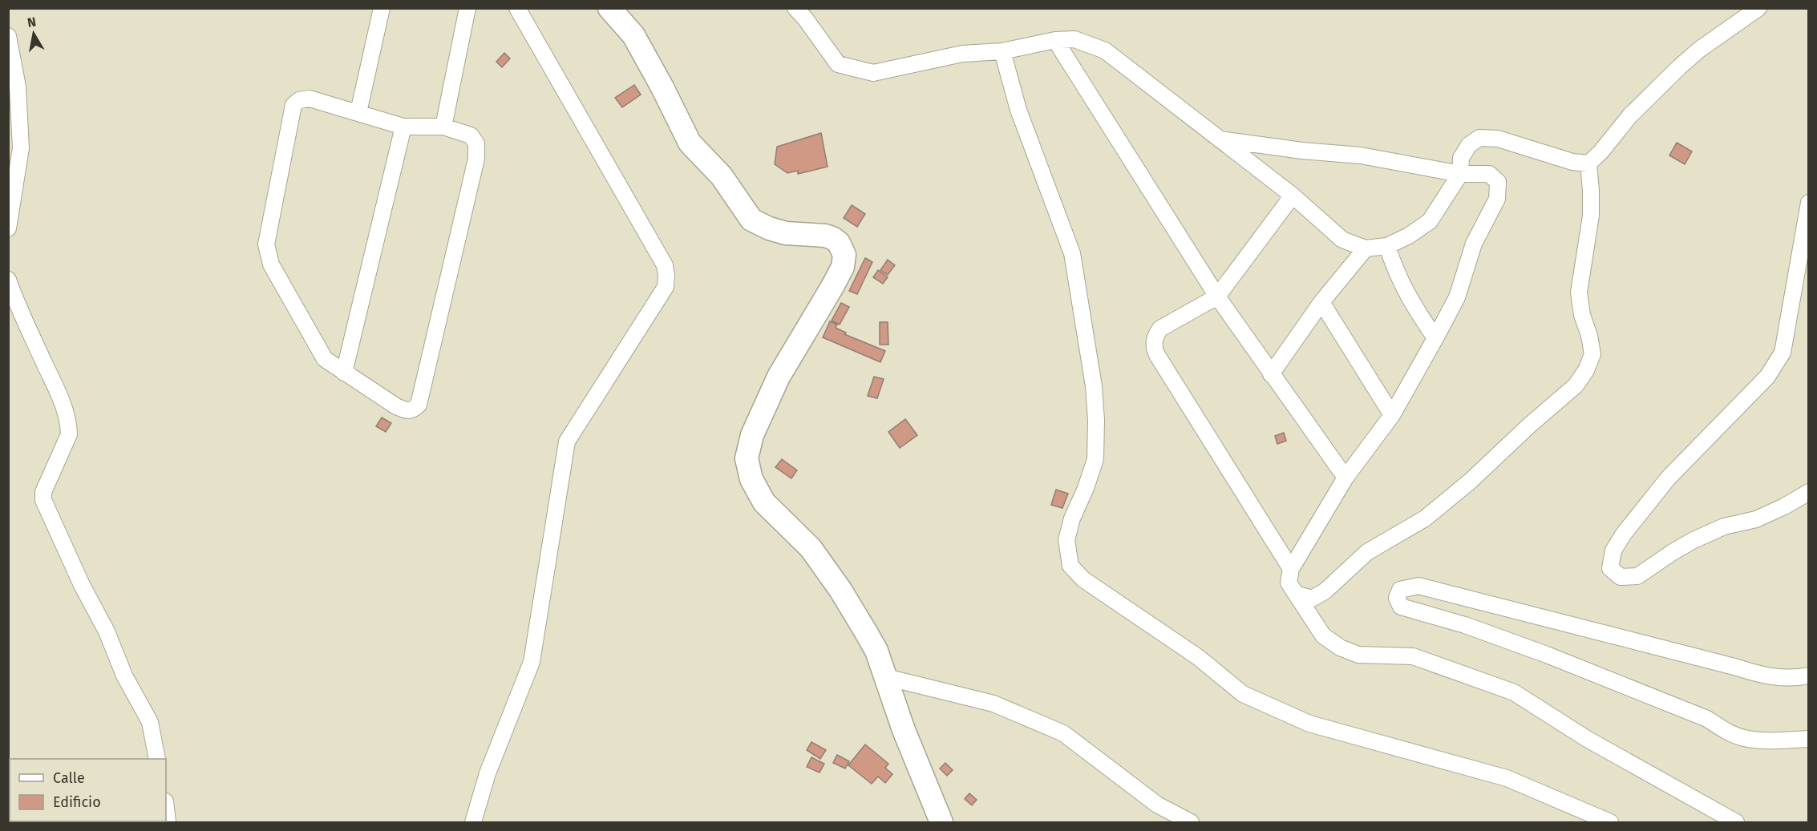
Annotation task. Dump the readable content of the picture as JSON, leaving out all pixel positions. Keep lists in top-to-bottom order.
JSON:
{
  "legend": ["Calle", "Edificio"],
  "north": "top"
}
